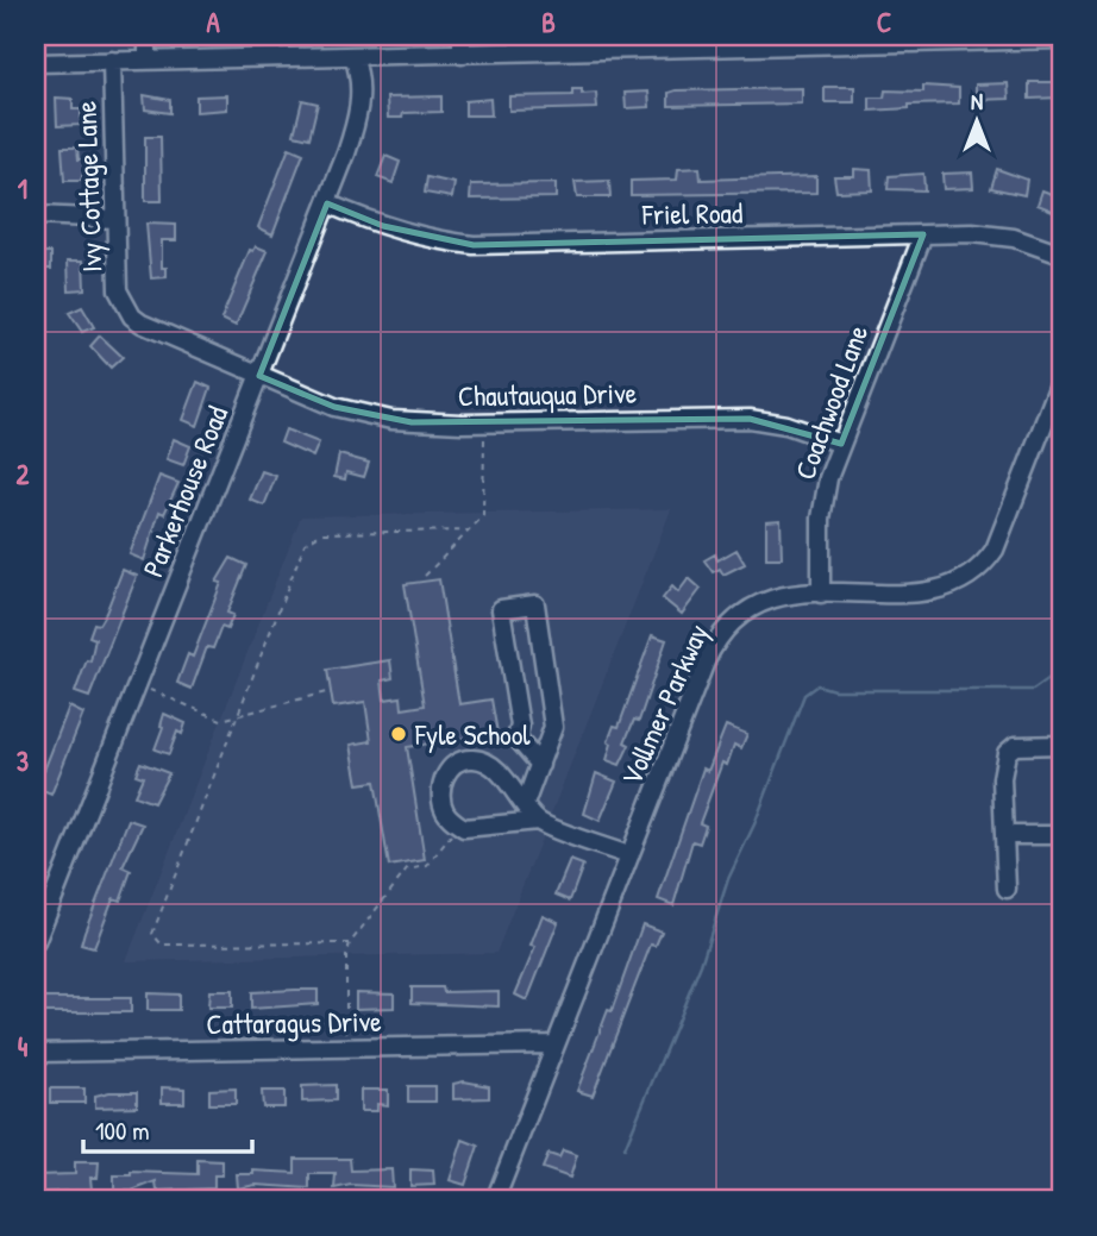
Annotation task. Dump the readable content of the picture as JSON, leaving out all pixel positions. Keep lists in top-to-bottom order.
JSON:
{
  "streets": {
    "street": [
      "Ivy Cottage Lane",
      "Friel Road",
      "Chautauqua Drive",
      "Coachwood Lane",
      "Parkerhouse Road",
      "Vollmer Parkway",
      "Cattaragus Drive"
    ]
  },
  "crossings": [
    ["Ivy Cottage Lane", "Chautauqua Drive"],
    ["Ivy Cottage Lane", "Parkerhouse Road"],
    ["Friel Road", "Coachwood Lane"],
    ["Friel Road", "Parkerhouse Road"],
    ["Chautauqua Drive", "Coachwood Lane"],
    ["Chautauqua Drive", "Parkerhouse Road"],
    ["Coachwood Lane", "Vollmer Parkway"],
    ["Vollmer Parkway", "Cattaragus Drive"]
  ],
  "places": ["Fyle School"],
  "scale_bar": "100 m",
  "north": "top",
  "grid": {
    "columns": ["A", "B", "C"],
    "rows": [
      "1",
      "2",
      "3",
      "4"
    ]
  }
}
